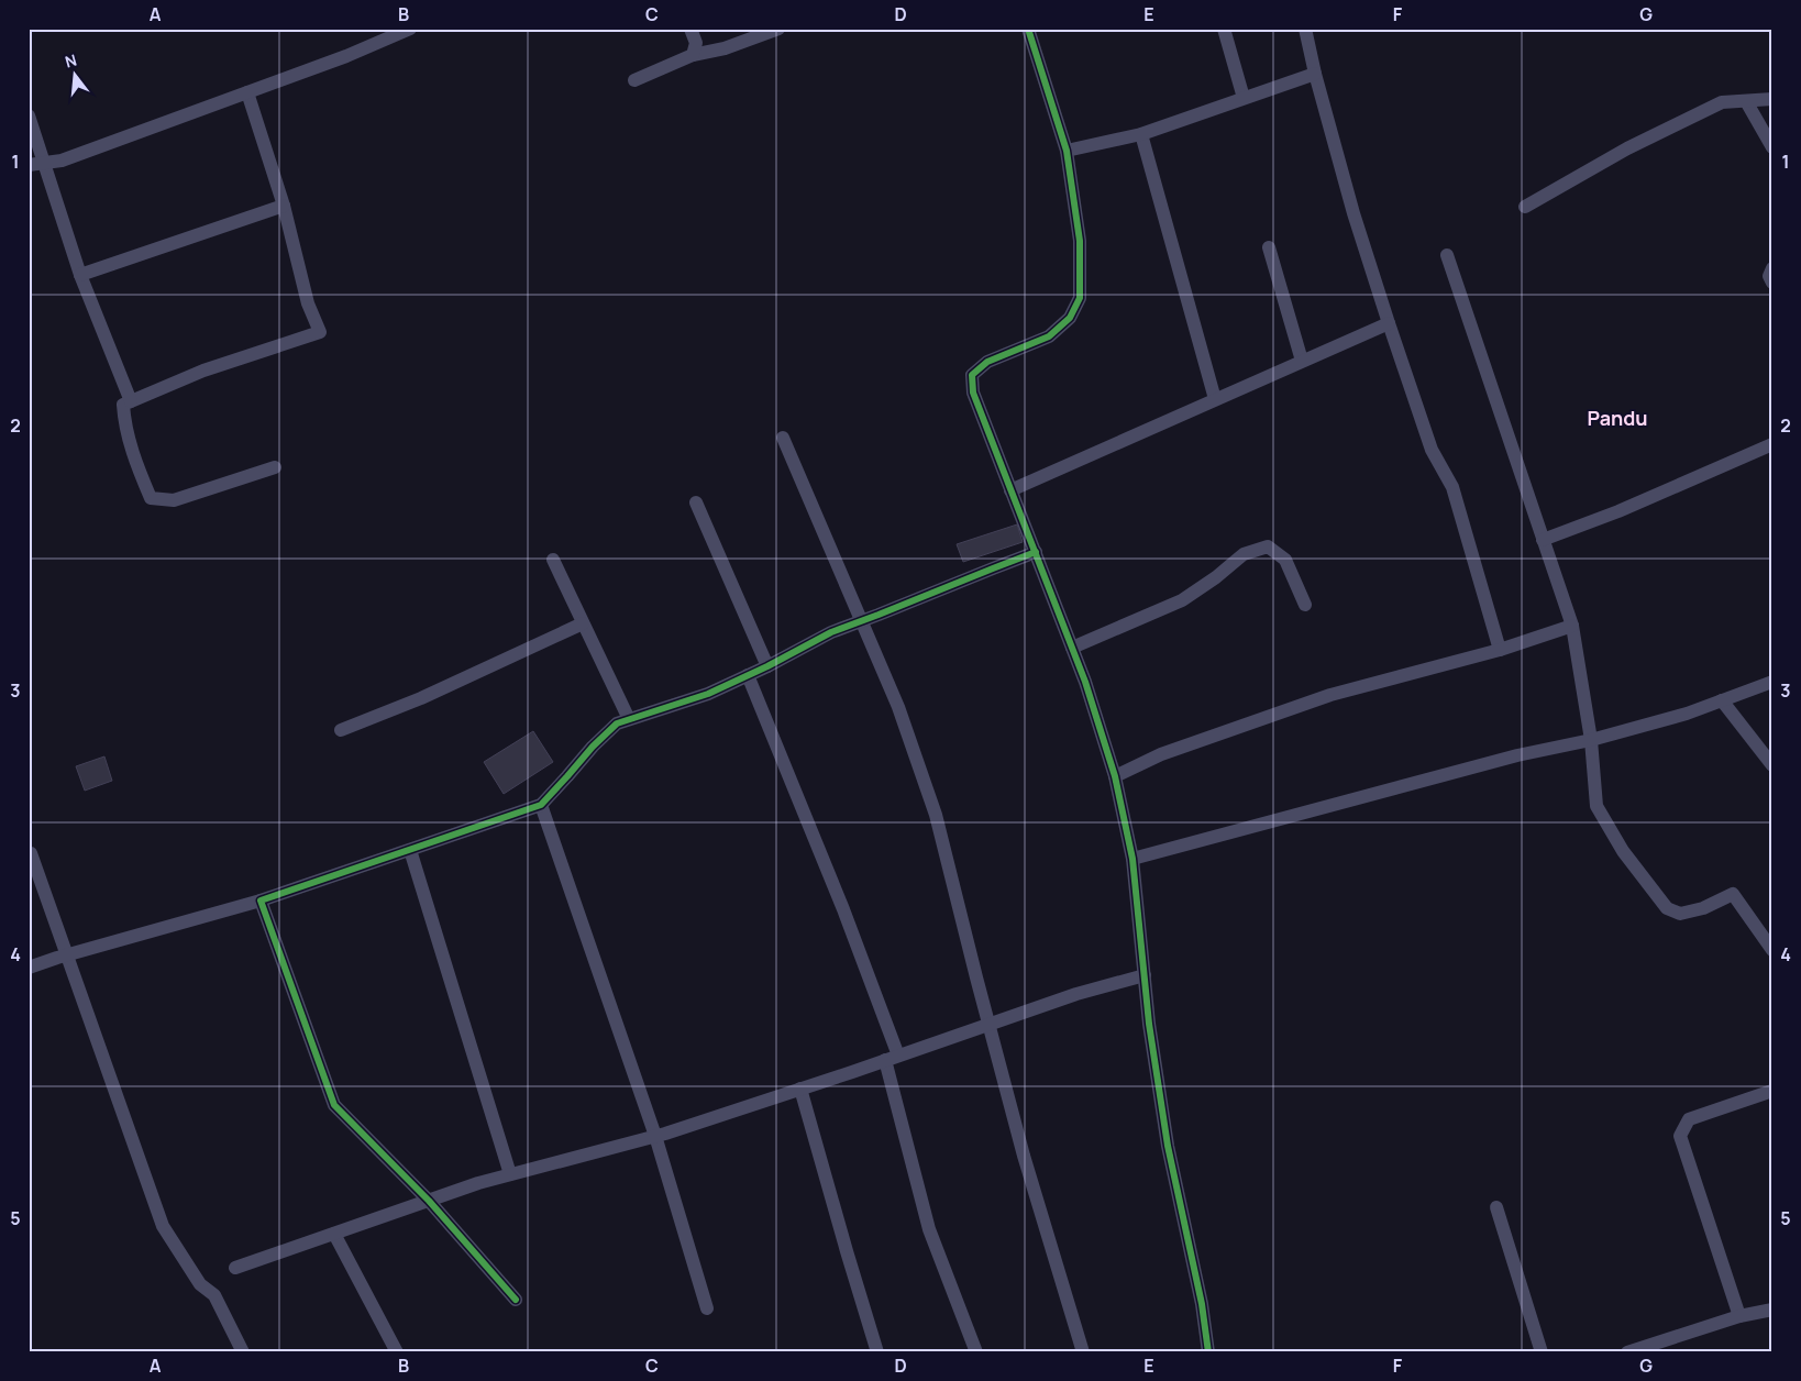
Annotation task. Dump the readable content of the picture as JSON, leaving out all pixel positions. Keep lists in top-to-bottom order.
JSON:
{
  "districts": ["Pandu"],
  "north": "top",
  "grid": {
    "columns": [
      "A",
      "B",
      "C",
      "D",
      "E",
      "F",
      "G"
    ],
    "rows": [
      "1",
      "2",
      "3",
      "4",
      "5"
    ]
  }
}
